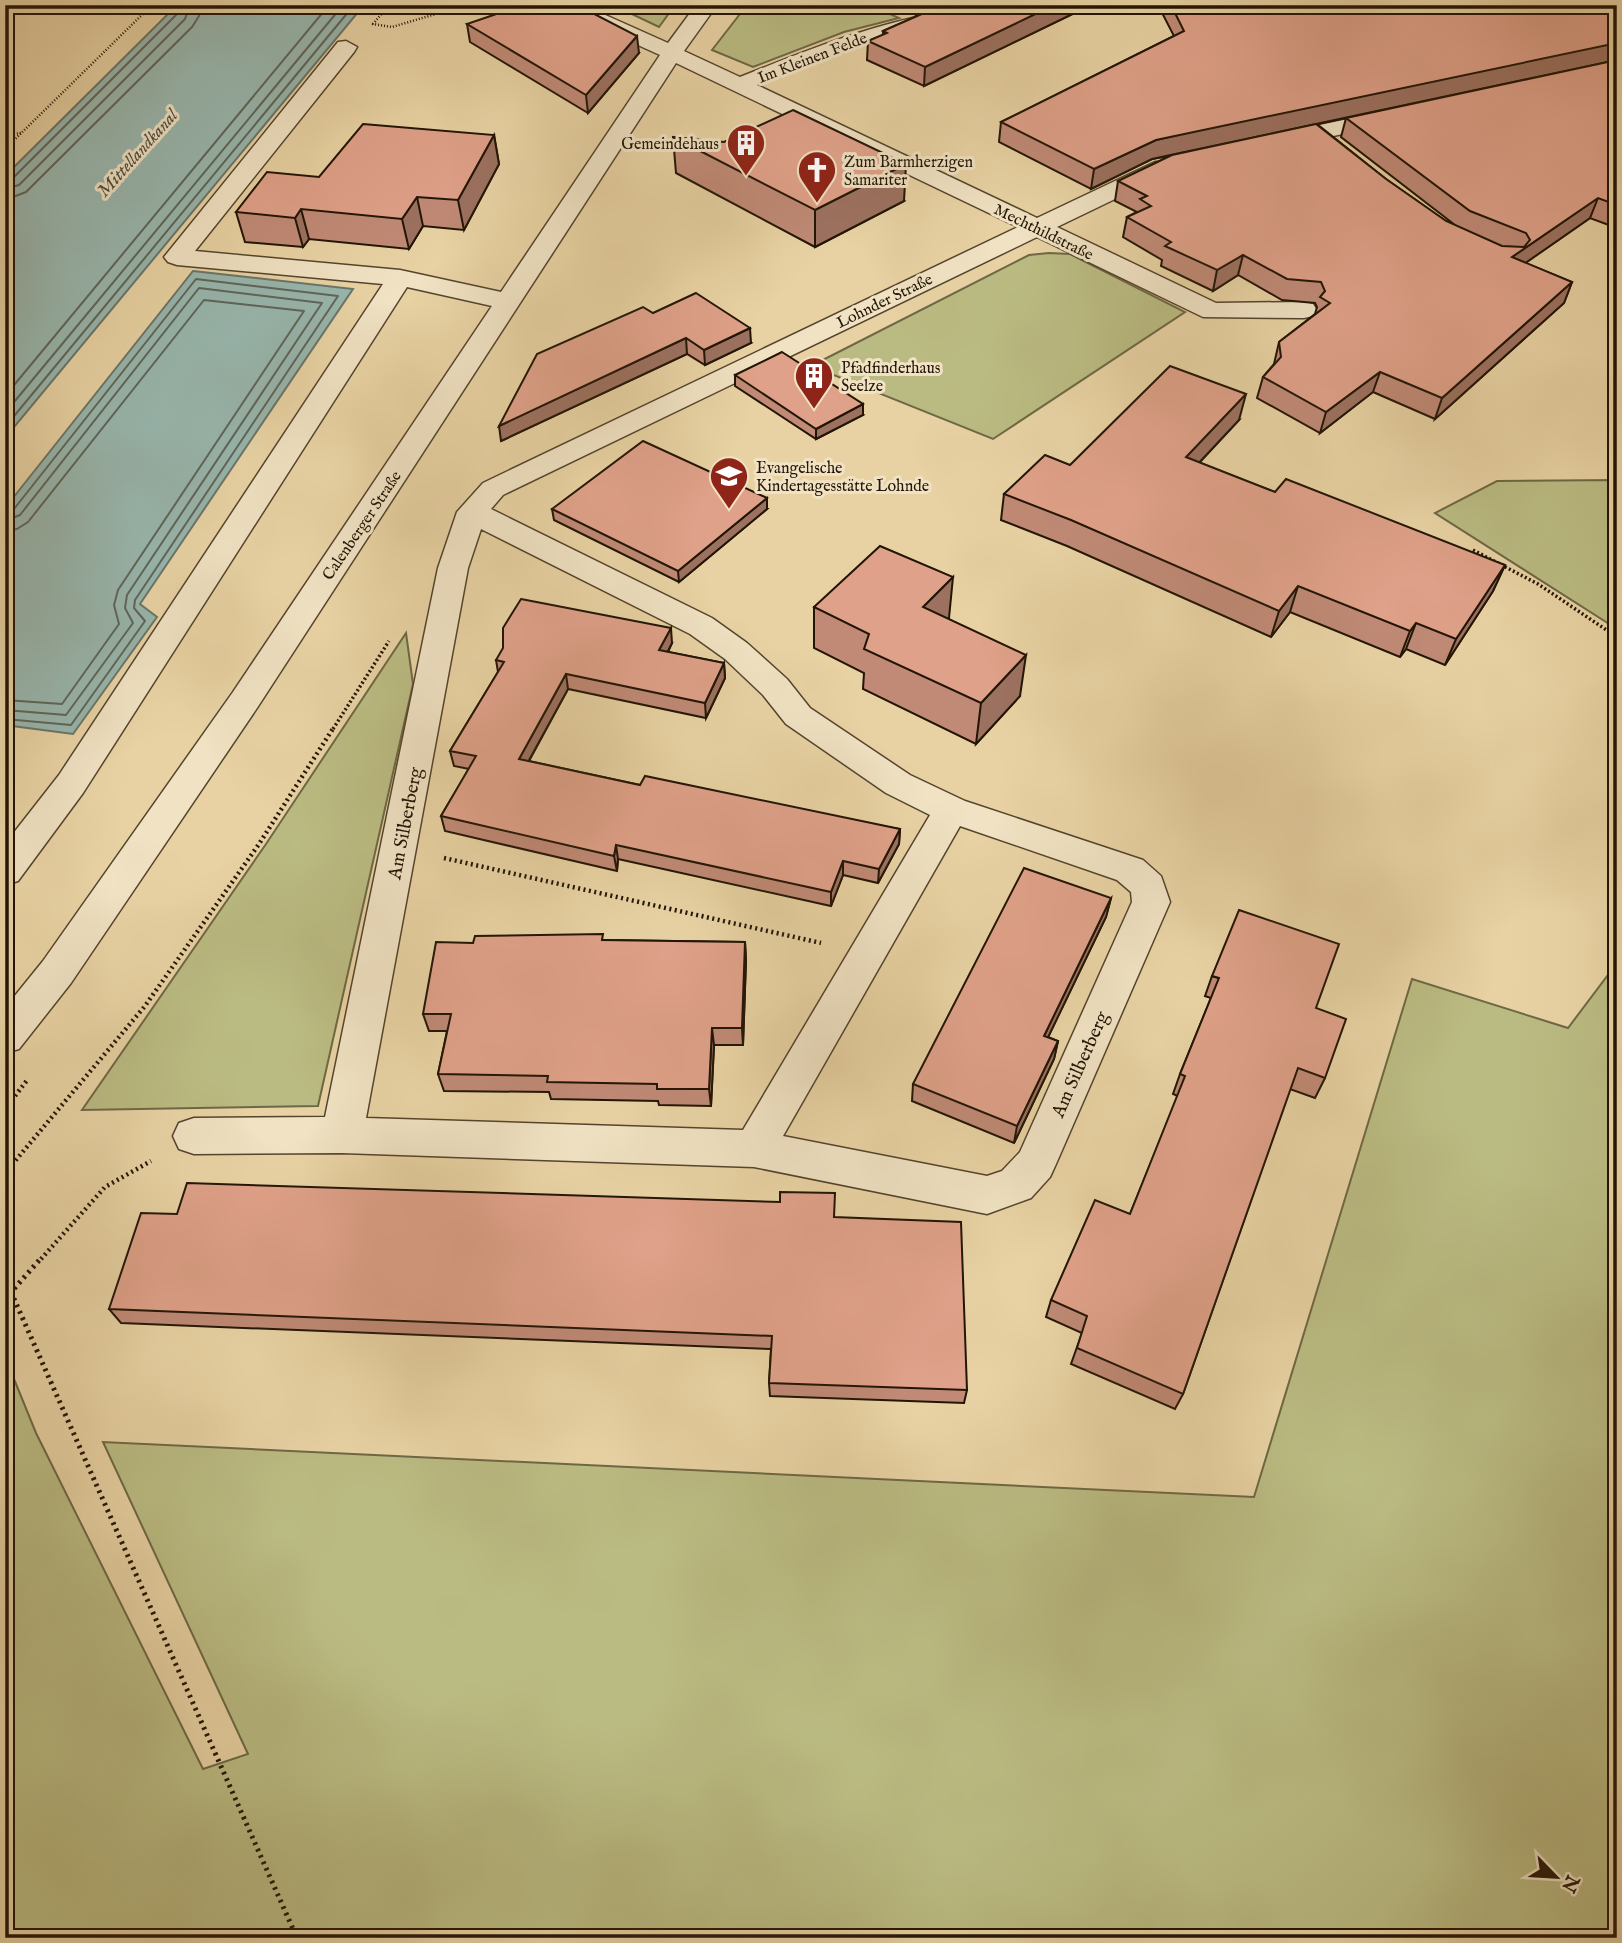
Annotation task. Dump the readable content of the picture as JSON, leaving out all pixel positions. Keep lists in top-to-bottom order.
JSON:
{
  "streets": {
    "street": [
      "Im Kleinen Felde",
      "Mechthildstraße",
      "Lohnder Straße",
      "Calenberger Straße",
      "Am Silberberg"
    ]
  },
  "crossings": [
    ["Im Kleinen Felde", "Mechthildstraße"],
    ["Mechthildstraße", "Lohnder Straße"],
    ["Mechthildstraße", "Calenberger Straße"],
    ["Lohnder Straße", "Am Silberberg"]
  ],
  "water": ["Mittellandkanal"],
  "places": {
    "building": ["Gemeindehaus", "Pfadfinderhaus Seelze"],
    "church": ["Zum Barmherzigen Samariter"],
    "school or university": ["Evangelische Kindertagesstätte Lohnde"]
  },
  "north": "bottom right"
}
